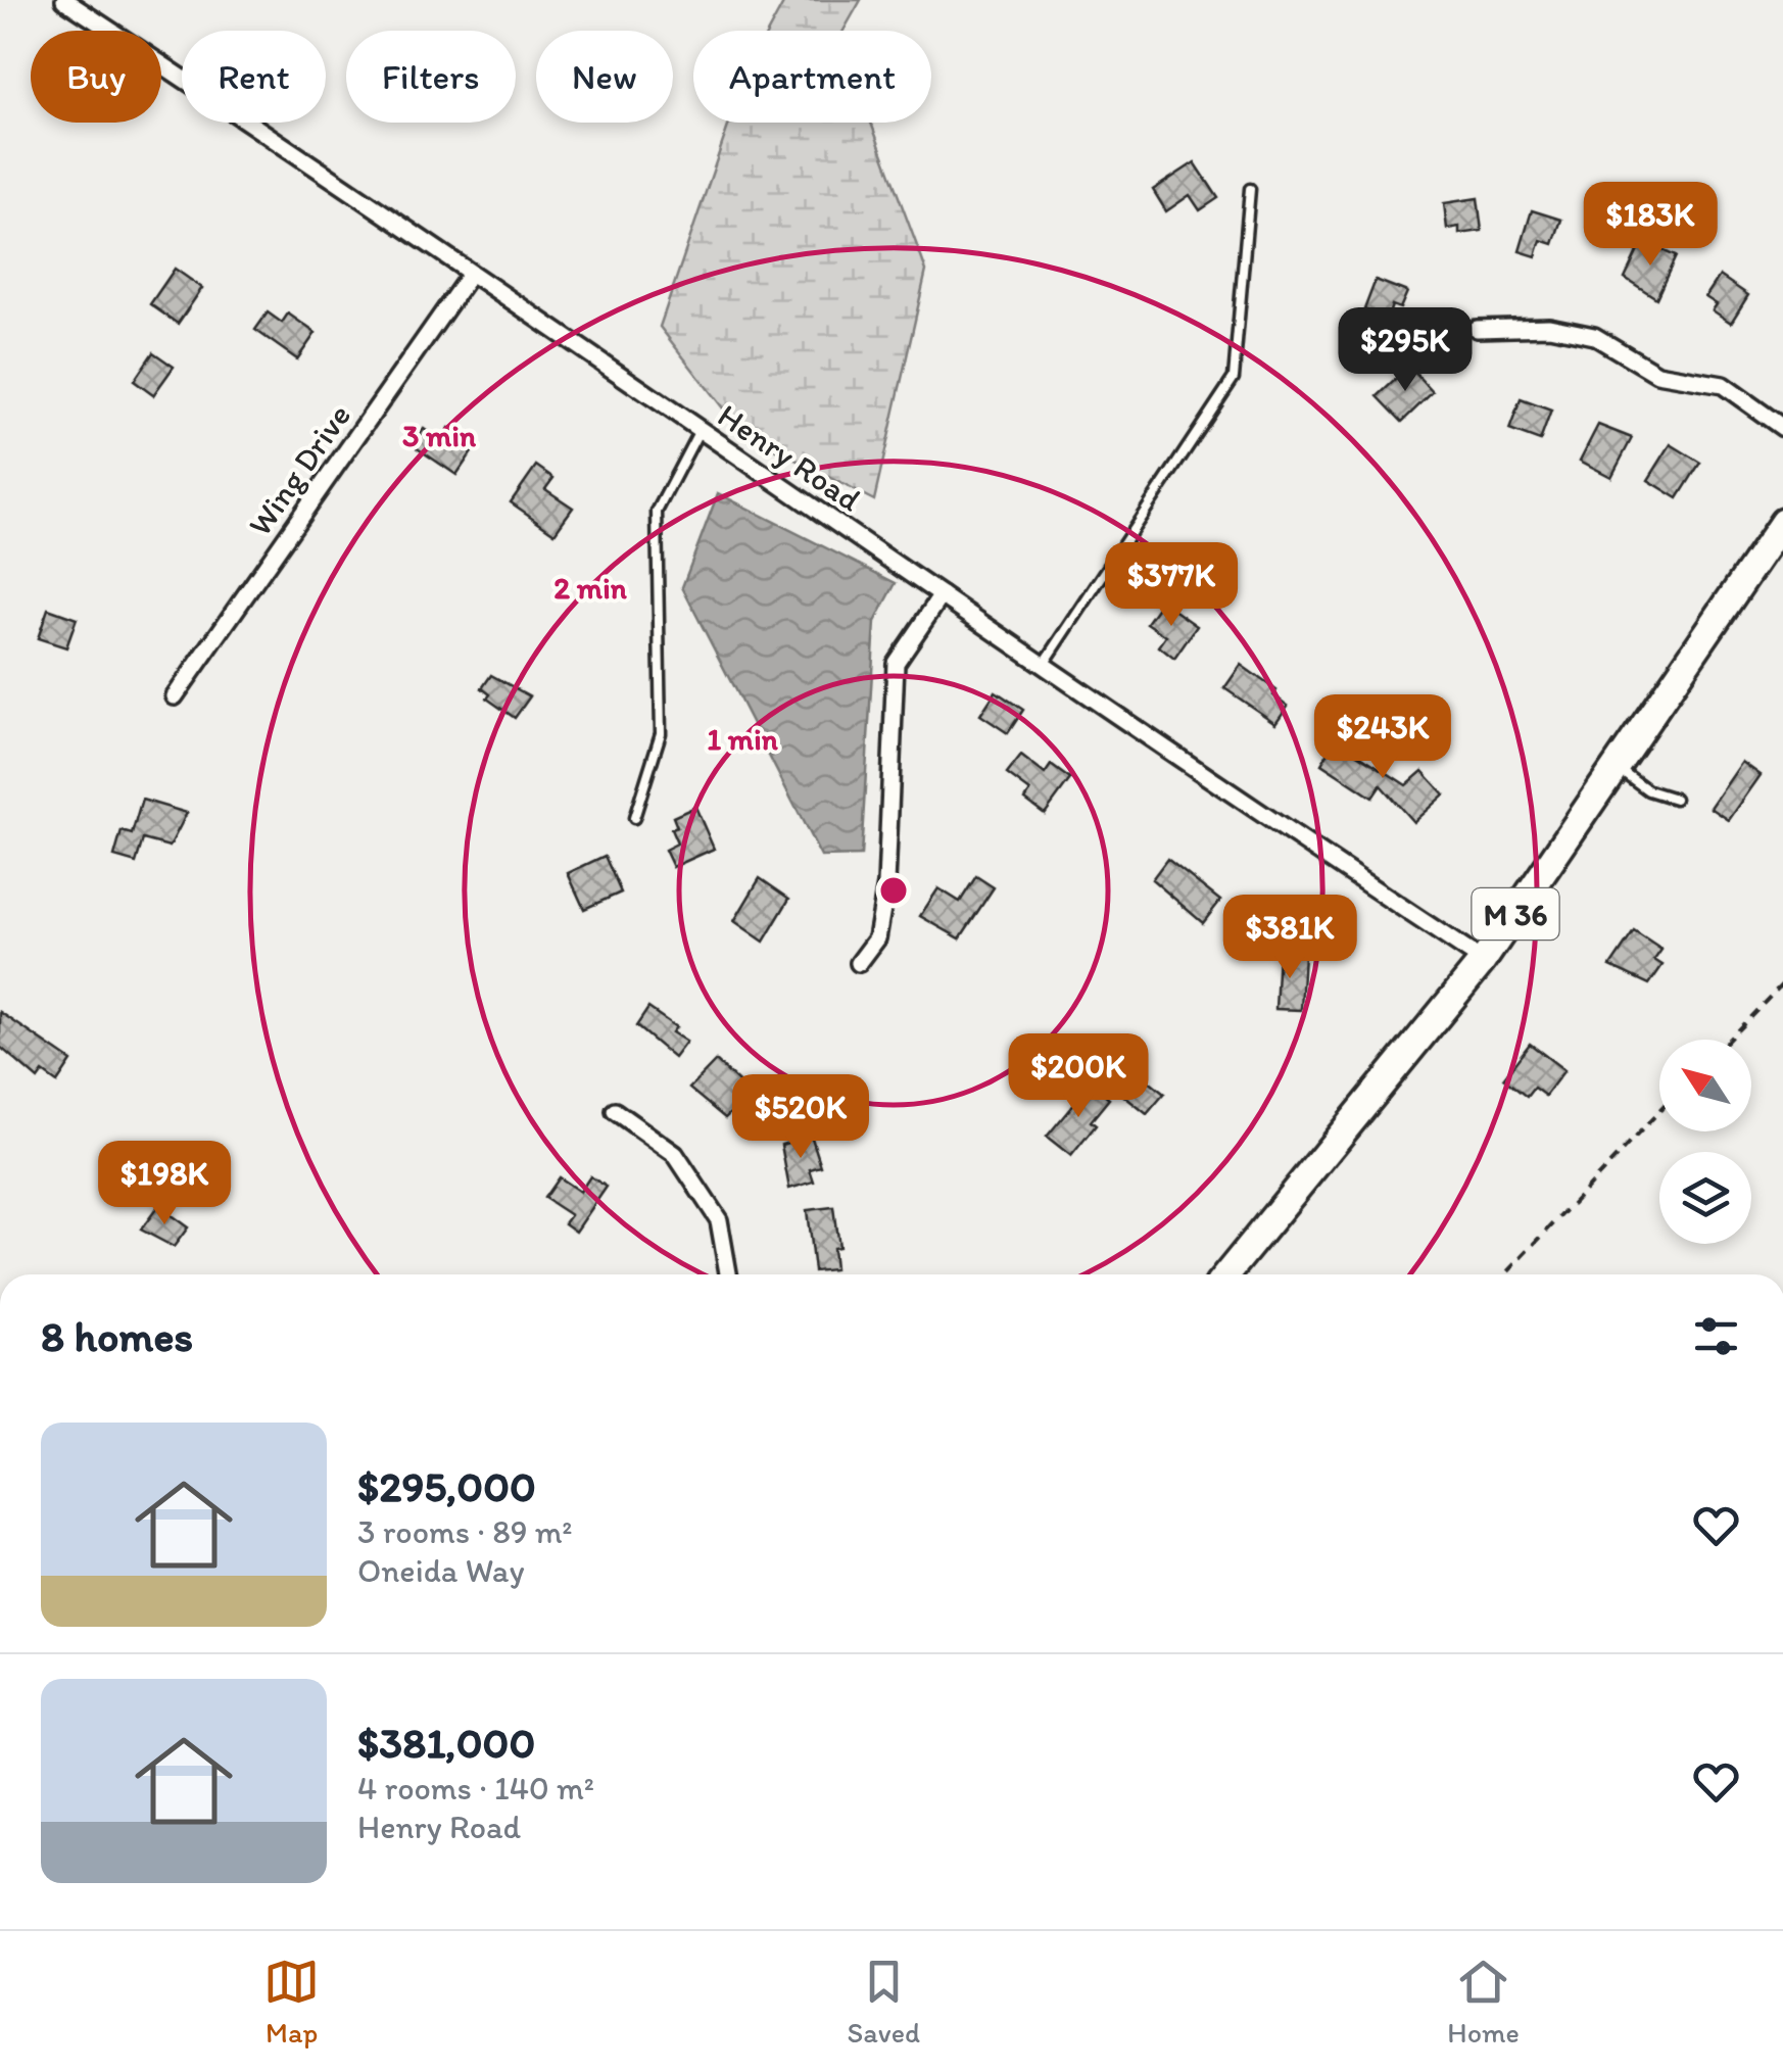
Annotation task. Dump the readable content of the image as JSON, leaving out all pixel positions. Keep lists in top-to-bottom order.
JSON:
{
  "streets": {
    "main road": ["M 36"],
    "street": ["Henry Road", "Wing Drive"]
  },
  "crossings": [
    ["Henry Road", "Wing Drive"],
    ["Henry Road", "M 36"]
  ],
  "north": "top left",
  "page": {
    "chip": [
      "Buy",
      "Rent",
      "Filters",
      "New",
      "Apartment"
    ],
    "price": [
      "$183K",
      "$295K",
      "$377K",
      "$243K",
      "$381K",
      "$200K",
      "$520K",
      "$198K"
    ],
    "heading": "8 homes",
    "list": [
      {
        "name": "$295,000",
        "note": "3 rooms · 89 m² · Oneida Way"
      },
      {
        "name": "$381,000",
        "note": "4 rooms · 140 m² · Henry Road"
      }
    ],
    "tabs": ["Map", "Saved", "Home"]
  },
  "rings": ["3 min", "2 min", "1 min"]
}
